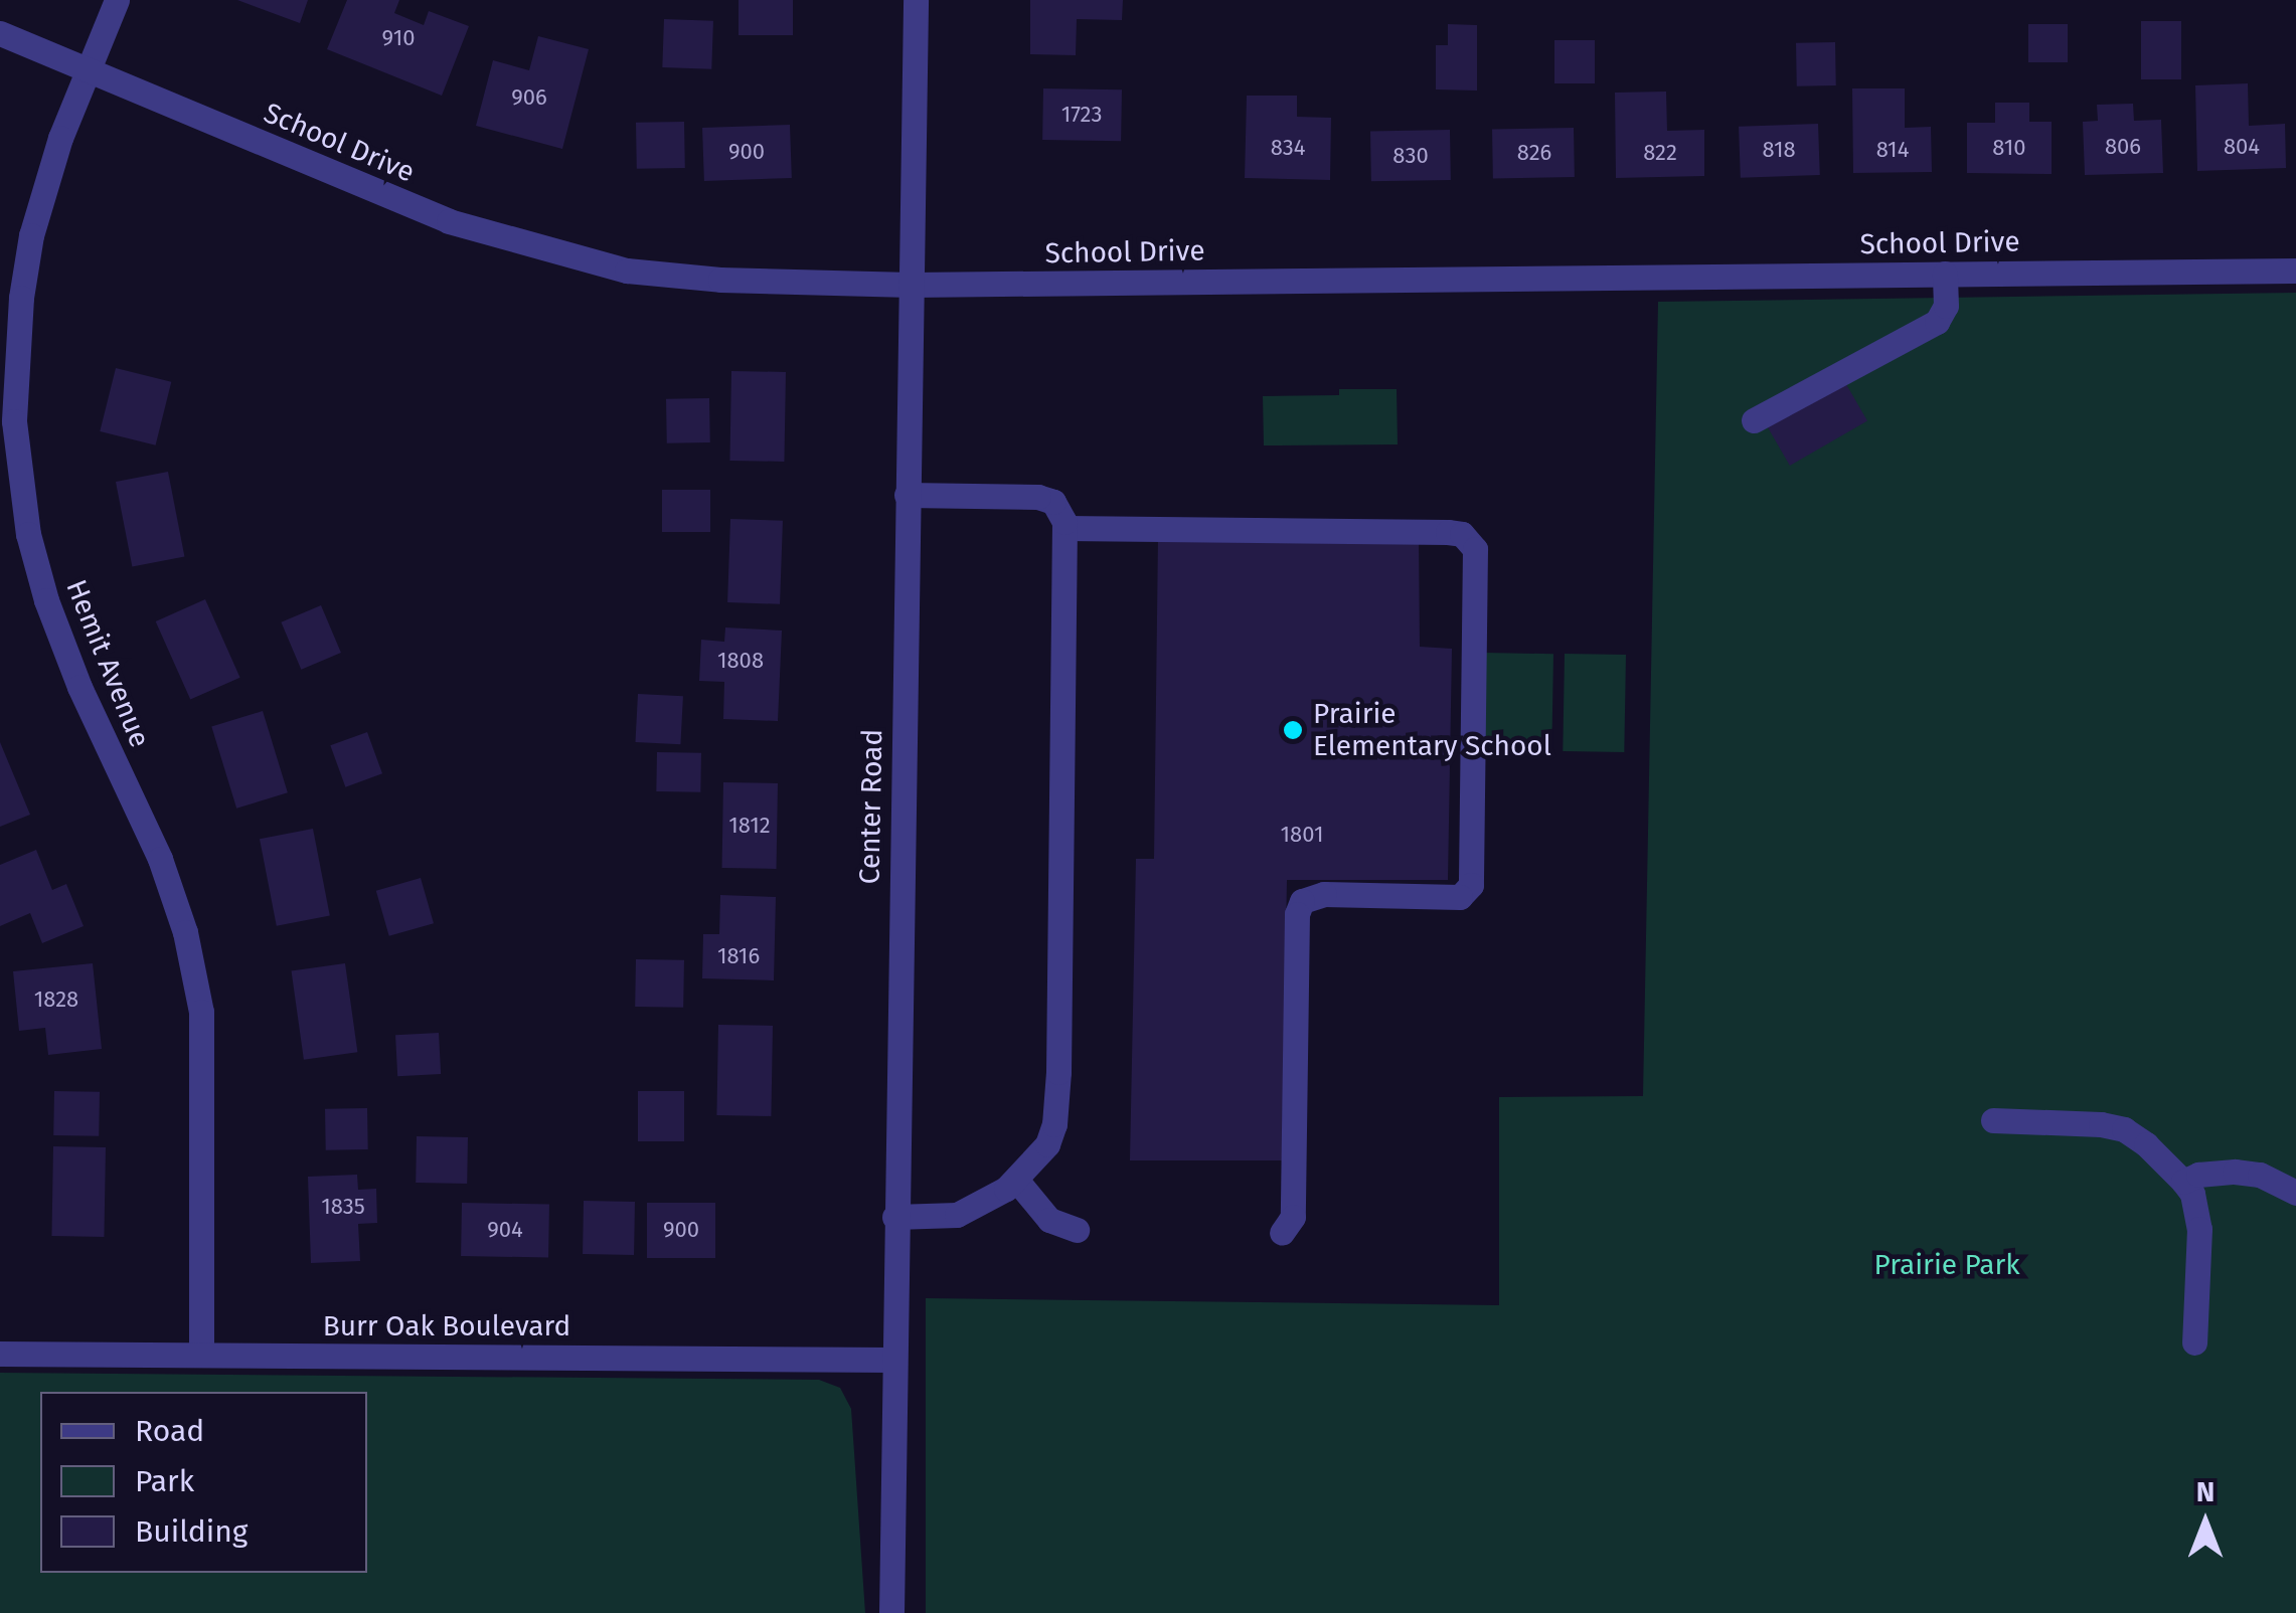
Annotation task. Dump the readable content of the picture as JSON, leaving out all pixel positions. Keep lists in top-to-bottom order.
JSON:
{
  "streets": {
    "street": [
      "School Drive",
      "Hemit Avenue",
      "Center Road",
      "Burr Oak Boulevard"
    ]
  },
  "crossings": [
    ["School Drive", "Hemit Avenue"],
    ["School Drive", "Center Road"],
    ["Hemit Avenue", "Burr Oak Boulevard"],
    ["Center Road", "Burr Oak Boulevard"]
  ],
  "parks": ["Prairie Park"],
  "places": ["Prairie Elementary School"],
  "house_numbers": [
    "910",
    "906",
    "1723",
    "806",
    "804",
    "834",
    "810",
    "818",
    "814",
    "900",
    "826",
    "822",
    "830",
    "1808",
    "1812",
    "1801",
    "1816",
    "1828",
    "1835",
    "904",
    "900"
  ],
  "legend": ["Road", "Park", "Building"],
  "north": "top"
}
